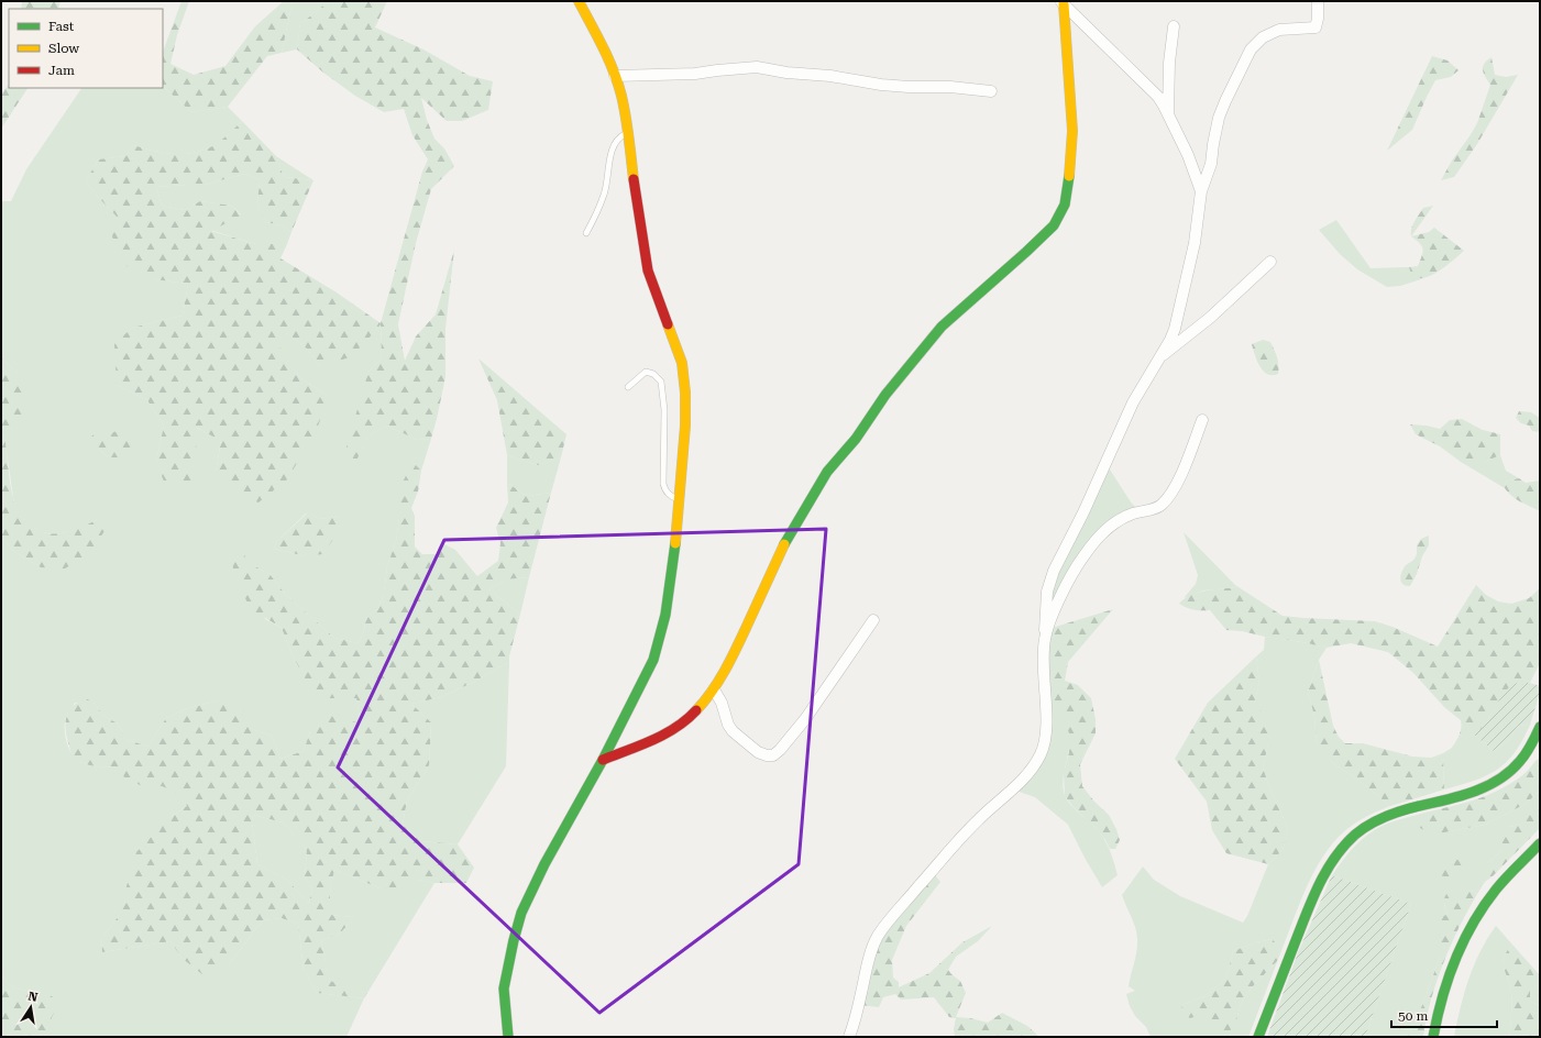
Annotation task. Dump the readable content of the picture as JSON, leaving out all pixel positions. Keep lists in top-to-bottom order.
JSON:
{
  "legend": ["Fast", "Slow", "Jam"],
  "scale_bar": "50 m",
  "north": "top"
}
